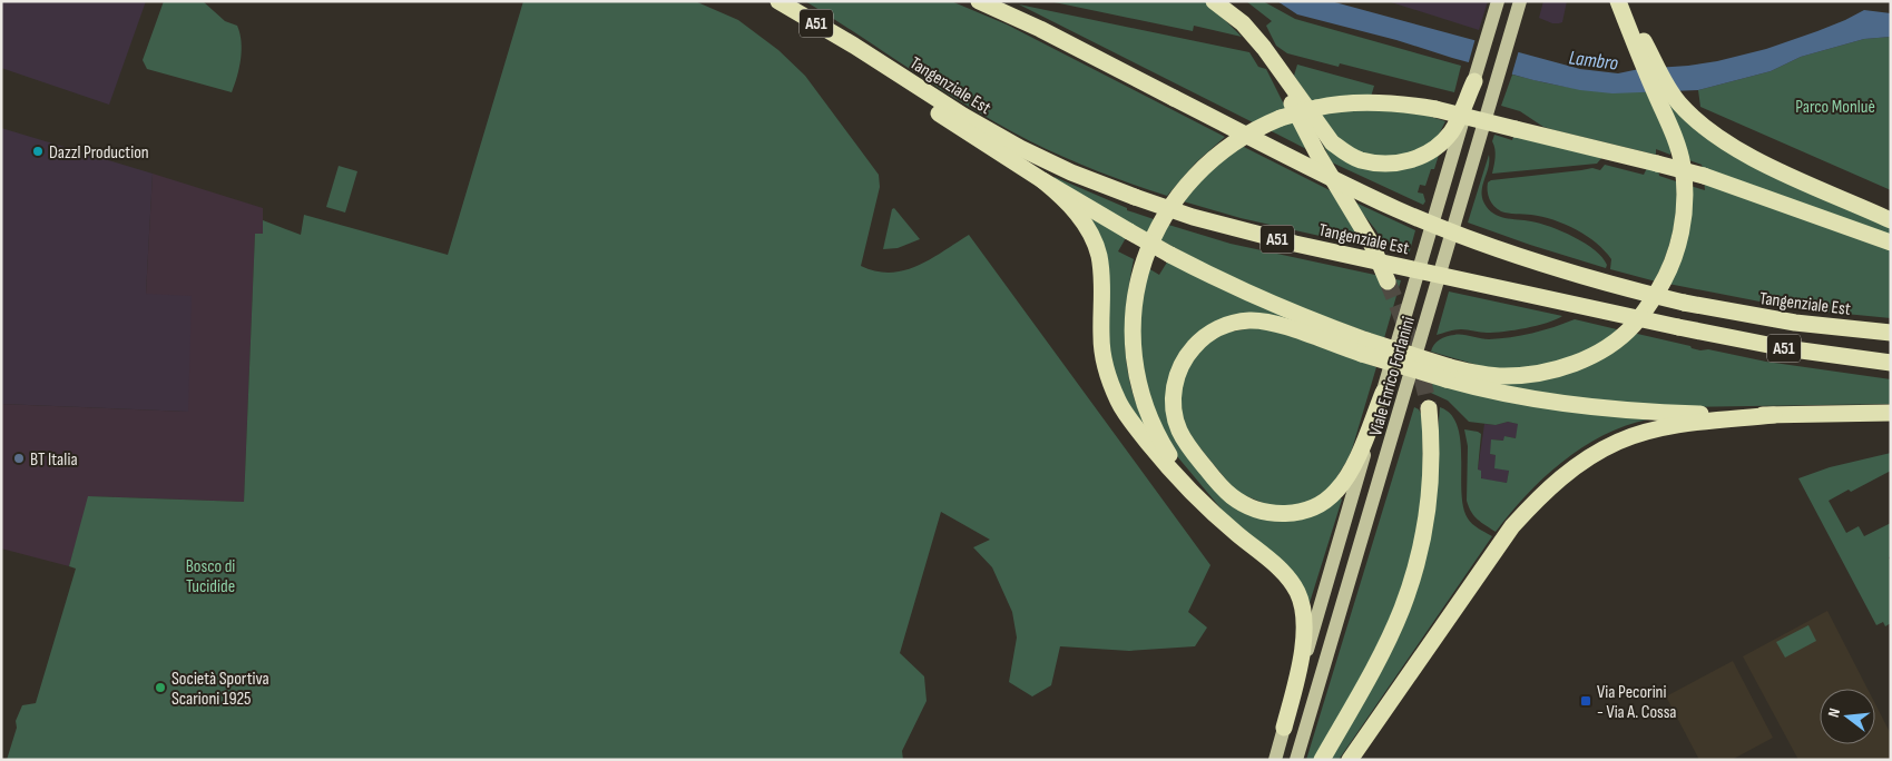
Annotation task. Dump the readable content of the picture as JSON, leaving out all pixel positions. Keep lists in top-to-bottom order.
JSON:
{
  "streets": {
    "highway": ["A51", "Tangenziale Est"],
    "main road": ["Viale Enrico Forlanini"]
  },
  "water": ["Lambro"],
  "parks": ["Parco Monluè", "Bosco di Tucidide"],
  "places": {
    "other": ["Dazzl Production", "BT Italia", "Società Sportiva Scarioni 1925"],
    "transit": ["Via Pecorini - Via A. Cossa"]
  },
  "north": "left"
}
